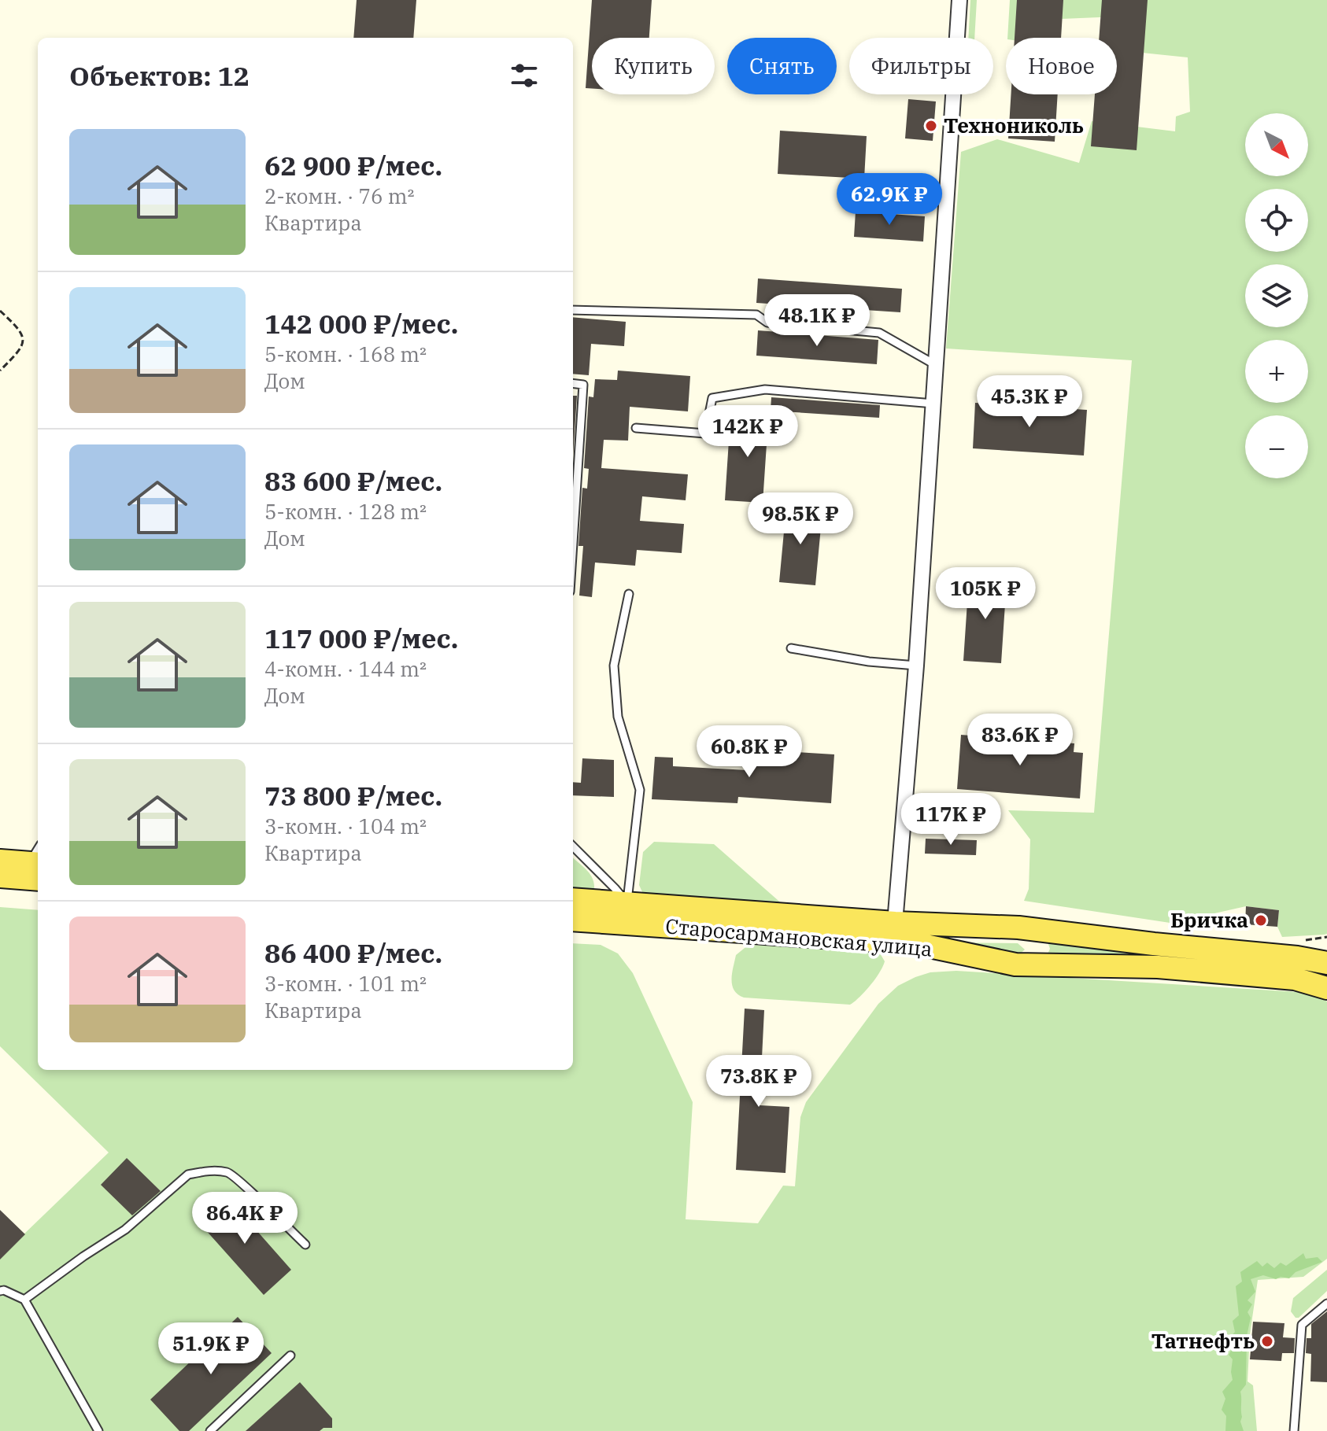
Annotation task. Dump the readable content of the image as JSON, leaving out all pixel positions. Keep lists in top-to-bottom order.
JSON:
{
  "streets": {
    "main road": ["Старосармановская улица"]
  },
  "places": ["Технониколь", "Бричка", "Татнефть"],
  "north": "bottom right",
  "page": {
    "chip": [
      "Купить",
      "Снять",
      "Фильтры",
      "Новое"
    ],
    "heading": "Объектов: 12",
    "map_buttons": ["+", "−"],
    "list": [
      {
        "name": "62 900 ₽/мес.",
        "note": "2-комн. · 76 m² · Квартира"
      },
      {
        "name": "142 000 ₽/мес.",
        "note": "5-комн. · 168 m² · Дом"
      },
      {
        "name": "83 600 ₽/мес.",
        "note": "5-комн. · 128 m² · Дом"
      },
      {
        "name": "117 000 ₽/мес.",
        "note": "4-комн. · 144 m² · Дом"
      },
      {
        "name": "73 800 ₽/мес.",
        "note": "3-комн. · 104 m² · Квартира"
      },
      {
        "name": "86 400 ₽/мес.",
        "note": "3-комн. · 101 m² · Квартира"
      }
    ],
    "price": [
      "62.9K ₽",
      "48.1K ₽",
      "45.3K ₽",
      "142K ₽",
      "98.5K ₽",
      "105K ₽",
      "83.6K ₽",
      "60.8K ₽",
      "117K ₽",
      "73.8K ₽",
      "86.4K ₽",
      "51.9K ₽"
    ]
  }
}
